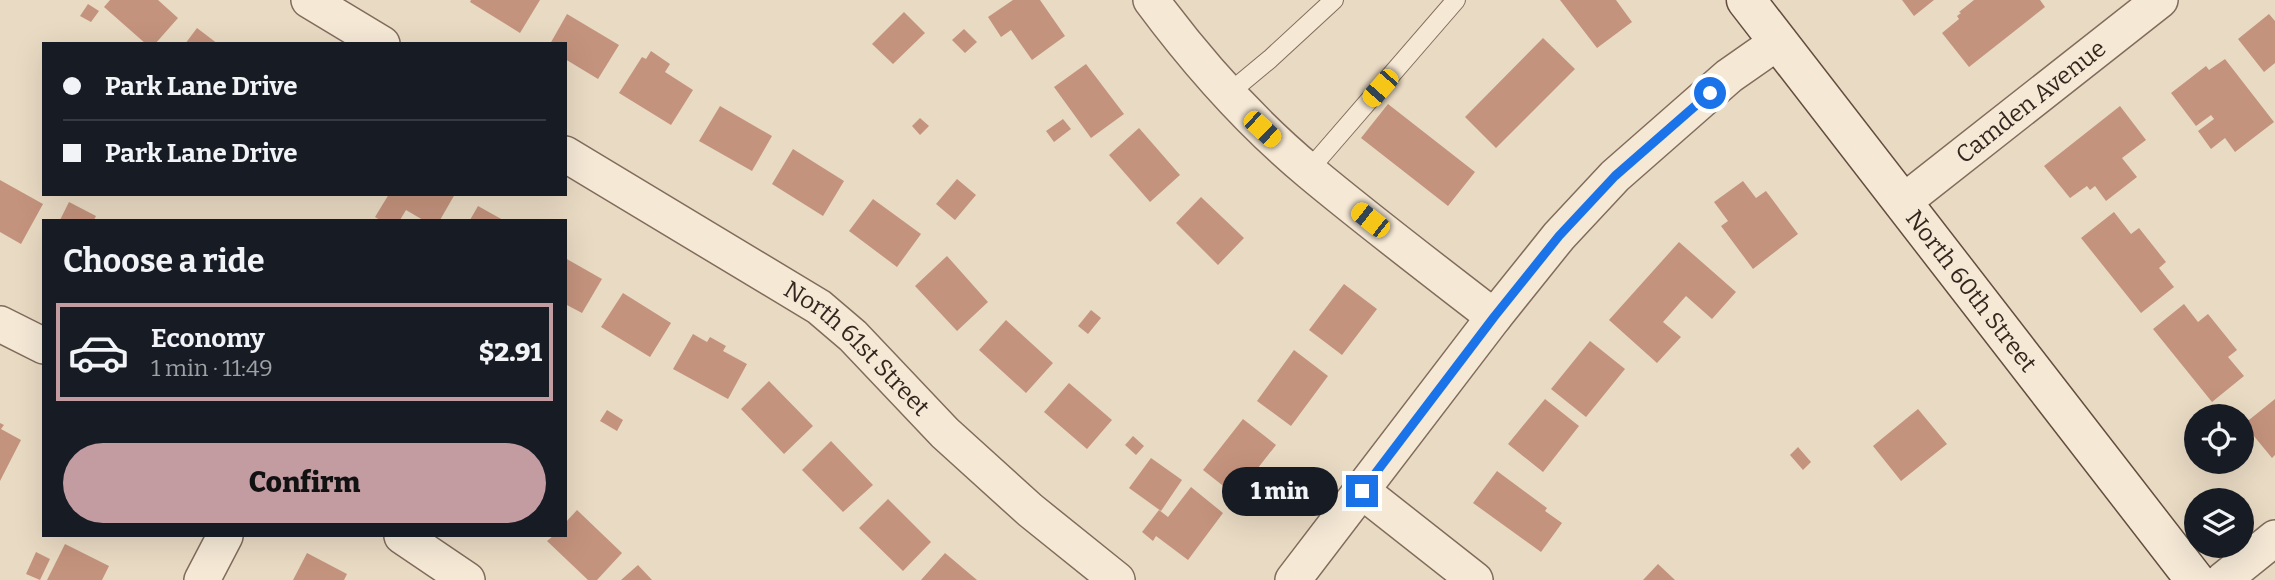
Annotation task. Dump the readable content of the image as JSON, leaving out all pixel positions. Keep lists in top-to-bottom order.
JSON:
{
  "streets": {
    "main road": ["North 60th Street"],
    "street": ["Camden Avenue", "North 61st Street"]
  },
  "crossings": [
    ["Camden Avenue", "North 60th Street"]
  ],
  "page": {
    "banner": ["Park Lane Drive", "Park Lane Drive"],
    "heading": "Choose a ride",
    "list": [
      {
        "name": "Economy",
        "note": "1 min · 11:49",
        "value": "$2.91"
      }
    ],
    "buttons": "Confirm",
    "bubble": "1 min"
  }
}
